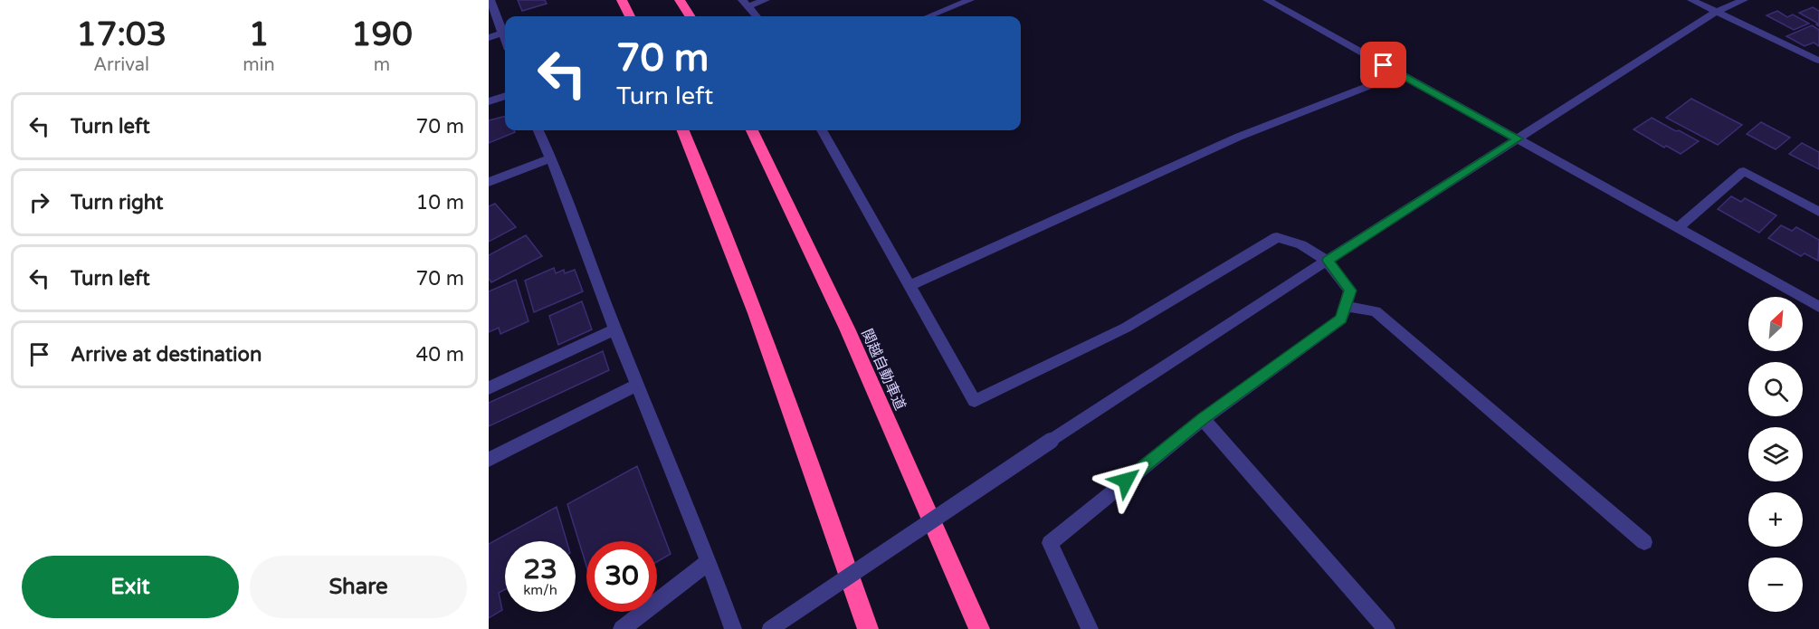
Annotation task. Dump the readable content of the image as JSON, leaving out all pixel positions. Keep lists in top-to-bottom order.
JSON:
{
  "streets": {
    "highway": ["関越自動車道"]
  },
  "north": "top right",
  "page": {
    "eta": [
      "17:03",
      "Arrival",
      "1",
      "min",
      "190",
      "m"
    ],
    "turn": ["70 m", "Turn left"],
    "list": [
      {
        "name": "Turn left",
        "value": "70 m"
      },
      {
        "name": "Turn right",
        "value": "10 m"
      },
      {
        "name": "Turn left",
        "value": "70 m"
      },
      {
        "name": "Arrive at destination",
        "value": "40 m"
      }
    ],
    "map_buttons": ["+", "−"],
    "speed": "23 km/h",
    "limit": "30",
    "buttons": ["Exit", "Share"]
  }
}
